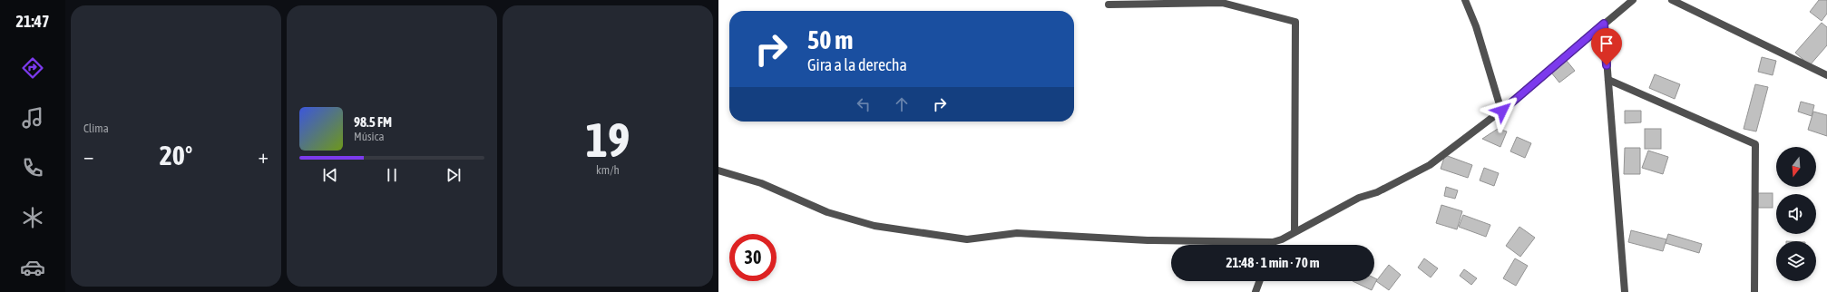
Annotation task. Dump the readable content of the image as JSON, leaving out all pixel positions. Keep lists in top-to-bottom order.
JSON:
{
  "north": "bottom",
  "page": {
    "tabs": "21:47",
    "tile": [
      "Clima",
      ["19", "km/h"]
    ],
    "turn": ["50 m", "Gira a la derecha"],
    "song": ["98.5 FM", "Música"],
    "heat": ["−", "20°", "+"],
    "limit": "30",
    "trip": "21:48 · 1 min · 70 m"
  }
}
